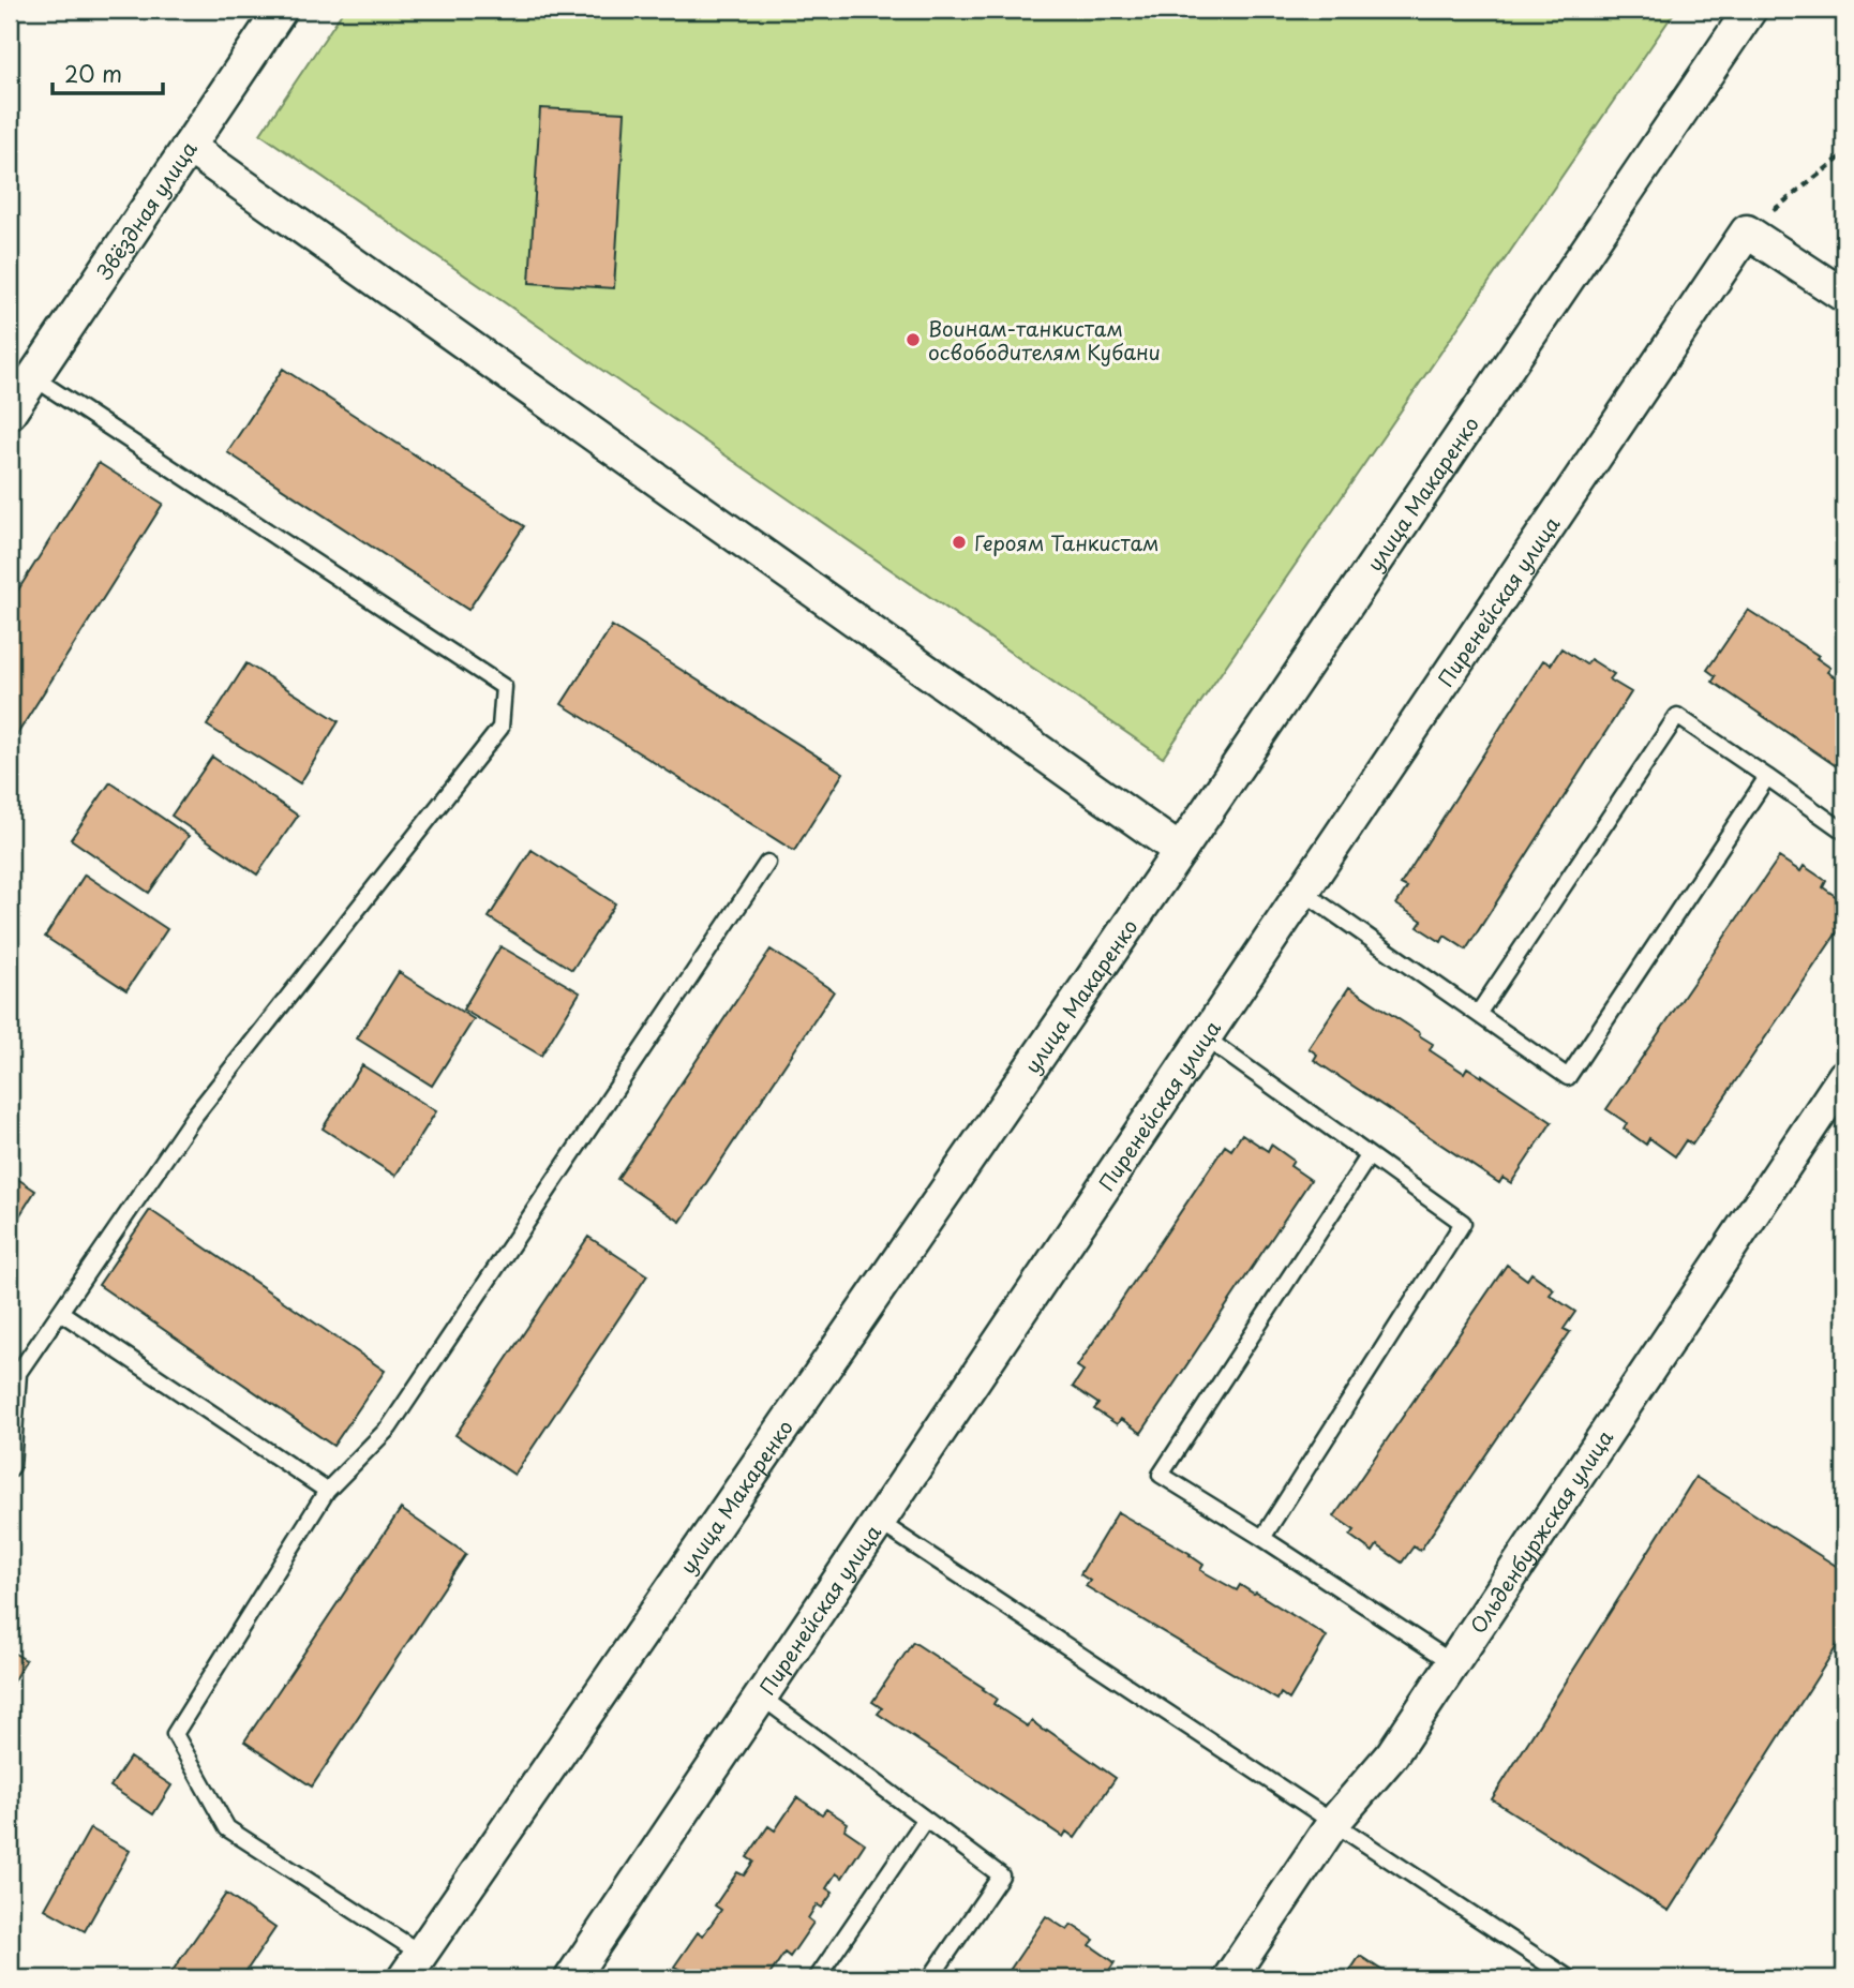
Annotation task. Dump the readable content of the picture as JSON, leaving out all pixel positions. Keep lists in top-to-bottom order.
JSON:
{
  "streets": {
    "street": [
      "Звёздная улица",
      "улица Макаренко",
      "Пиренейская улица",
      "Ольденбуржская улица"
    ]
  },
  "places": ["Воинам-танкистам освободителям Кубани", "Героям Танкистам"],
  "scale_bar": "20 m"
}
